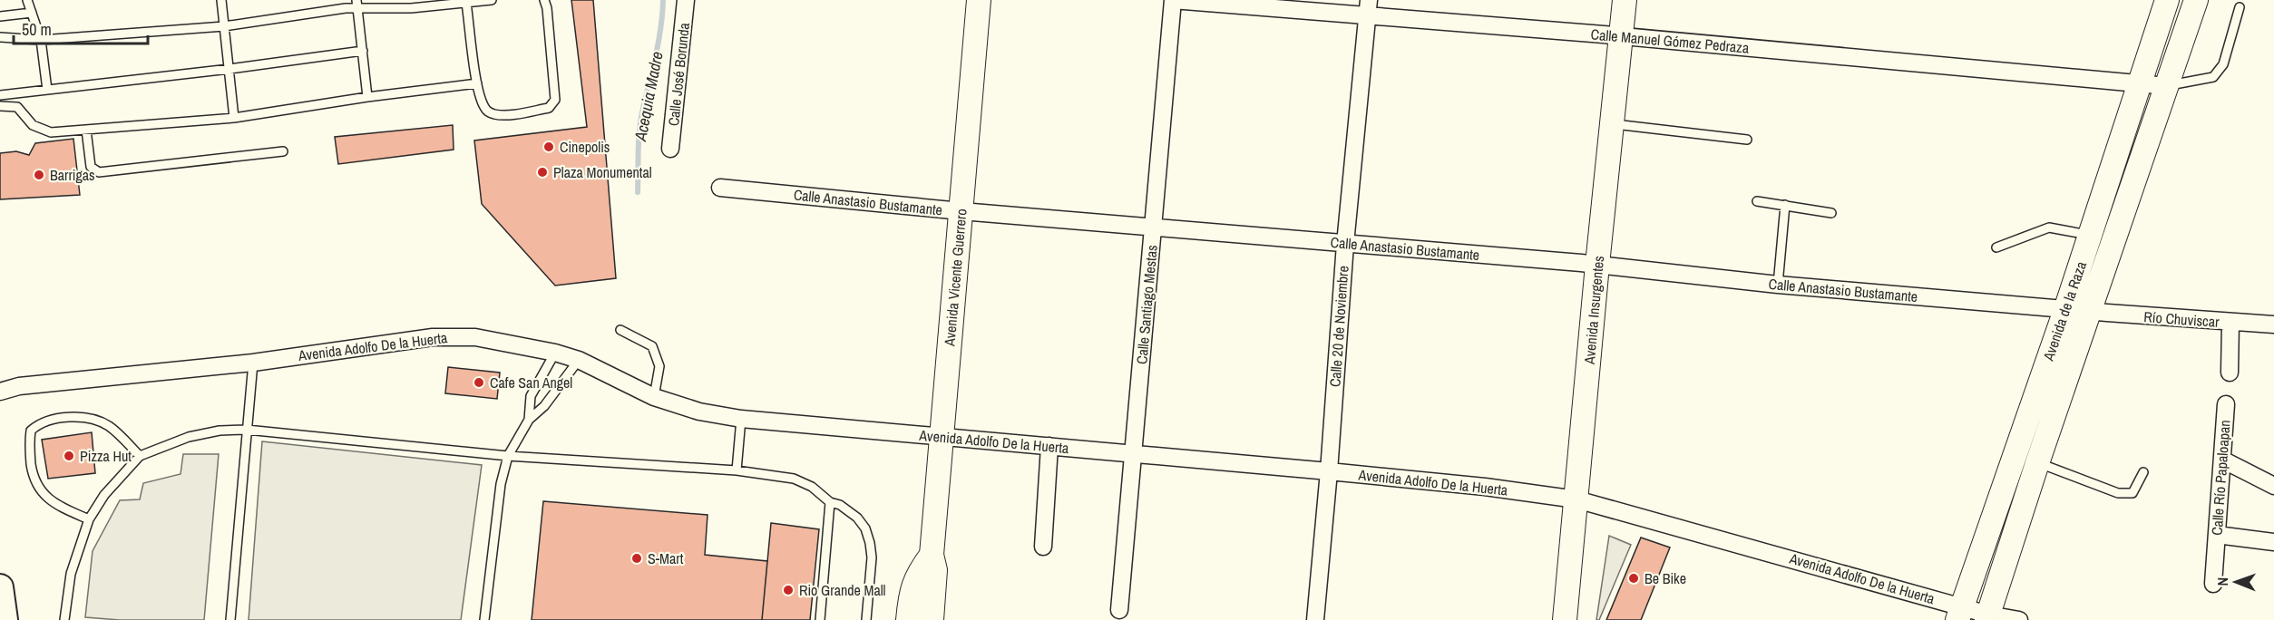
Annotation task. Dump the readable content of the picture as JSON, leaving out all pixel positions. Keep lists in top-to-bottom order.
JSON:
{
  "streets": {
    "street": [
      "Calle Manuel Gómez Pedraza",
      "Calle José Borunda",
      "Calle Anastasio Bustamante",
      "Avenida Vicente Guerrero",
      "Calle Santiago Mestas",
      "Avenida Insurgentes",
      "Avenida de la Raza",
      "Río Chuviscar",
      "Calle 20 de Noviembre",
      "Avenida Adolfo De la Huerta",
      "Calle Río Papaloapan"
    ]
  },
  "crossings": [
    ["Calle Manuel Gómez Pedraza", "Calle Santiago Mestas"],
    ["Calle Manuel Gómez Pedraza", "Avenida Insurgentes"],
    ["Calle Manuel Gómez Pedraza", "Avenida de la Raza"],
    ["Calle Manuel Gómez Pedraza", "Calle 20 de Noviembre"],
    ["Calle Anastasio Bustamante", "Avenida Vicente Guerrero"],
    ["Calle Anastasio Bustamante", "Calle Santiago Mestas"],
    ["Calle Anastasio Bustamante", "Avenida Insurgentes"],
    ["Calle Anastasio Bustamante", "Avenida de la Raza"],
    ["Calle Anastasio Bustamante", "Río Chuviscar"],
    ["Calle Anastasio Bustamante", "Calle 20 de Noviembre"],
    ["Avenida Vicente Guerrero", "Avenida Adolfo De la Huerta"],
    ["Calle Santiago Mestas", "Avenida Adolfo De la Huerta"],
    ["Avenida Insurgentes", "Avenida Adolfo De la Huerta"],
    ["Avenida de la Raza", "Río Chuviscar"],
    ["Avenida de la Raza", "Avenida Adolfo De la Huerta"],
    ["Calle 20 de Noviembre", "Avenida Adolfo De la Huerta"]
  ],
  "water": ["Acequia Madre"],
  "places": [
    "Cinepolis",
    "Plaza Monumental",
    "Barrigas",
    "Cafe San Angel",
    "Pizza Hut",
    "S-Mart",
    "Be Bike",
    "Rio Grande Mall"
  ],
  "scale_bar": "50 m",
  "north": "left"
}
